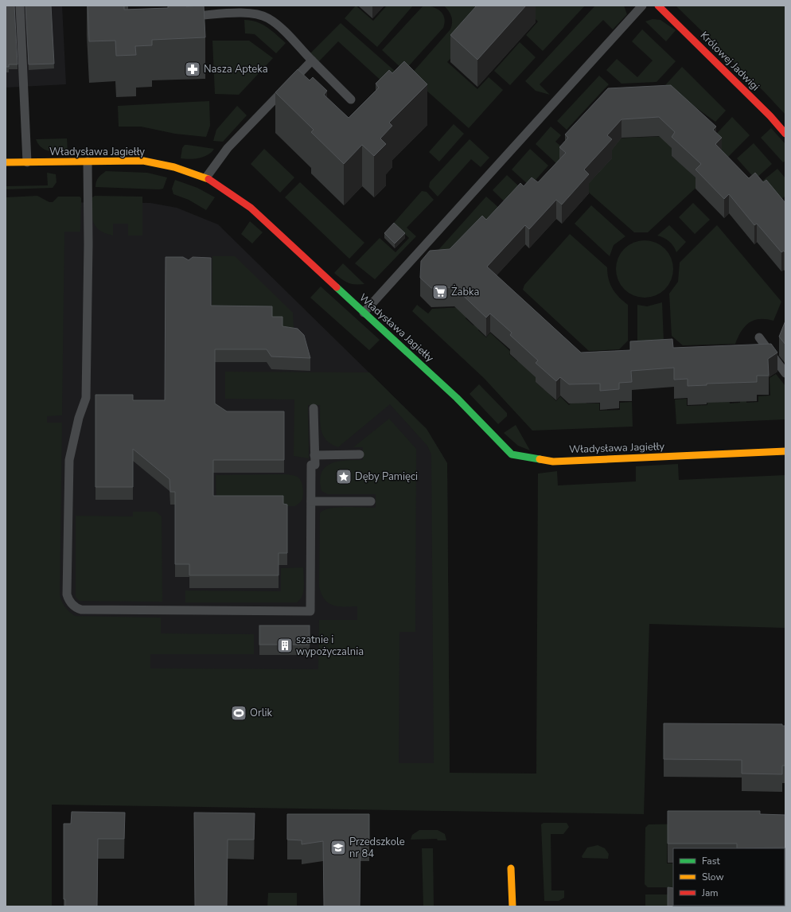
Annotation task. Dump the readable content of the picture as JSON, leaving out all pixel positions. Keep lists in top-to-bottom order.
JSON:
{
  "streets": {
    "street": ["Królowej Jadwigi", "Władysława Jagiełły"]
  },
  "places": {
    "pharmacy": ["Nasza Apteka"],
    "supermarket": ["Żabka"],
    "place": ["Dęby Pamięci"],
    "building": ["szatnie i wypożyczalnia"],
    "sports": ["Orlik"],
    "school or university": ["Przedszkole nr 84"]
  },
  "legend": ["Fast", "Slow", "Jam"]
}
